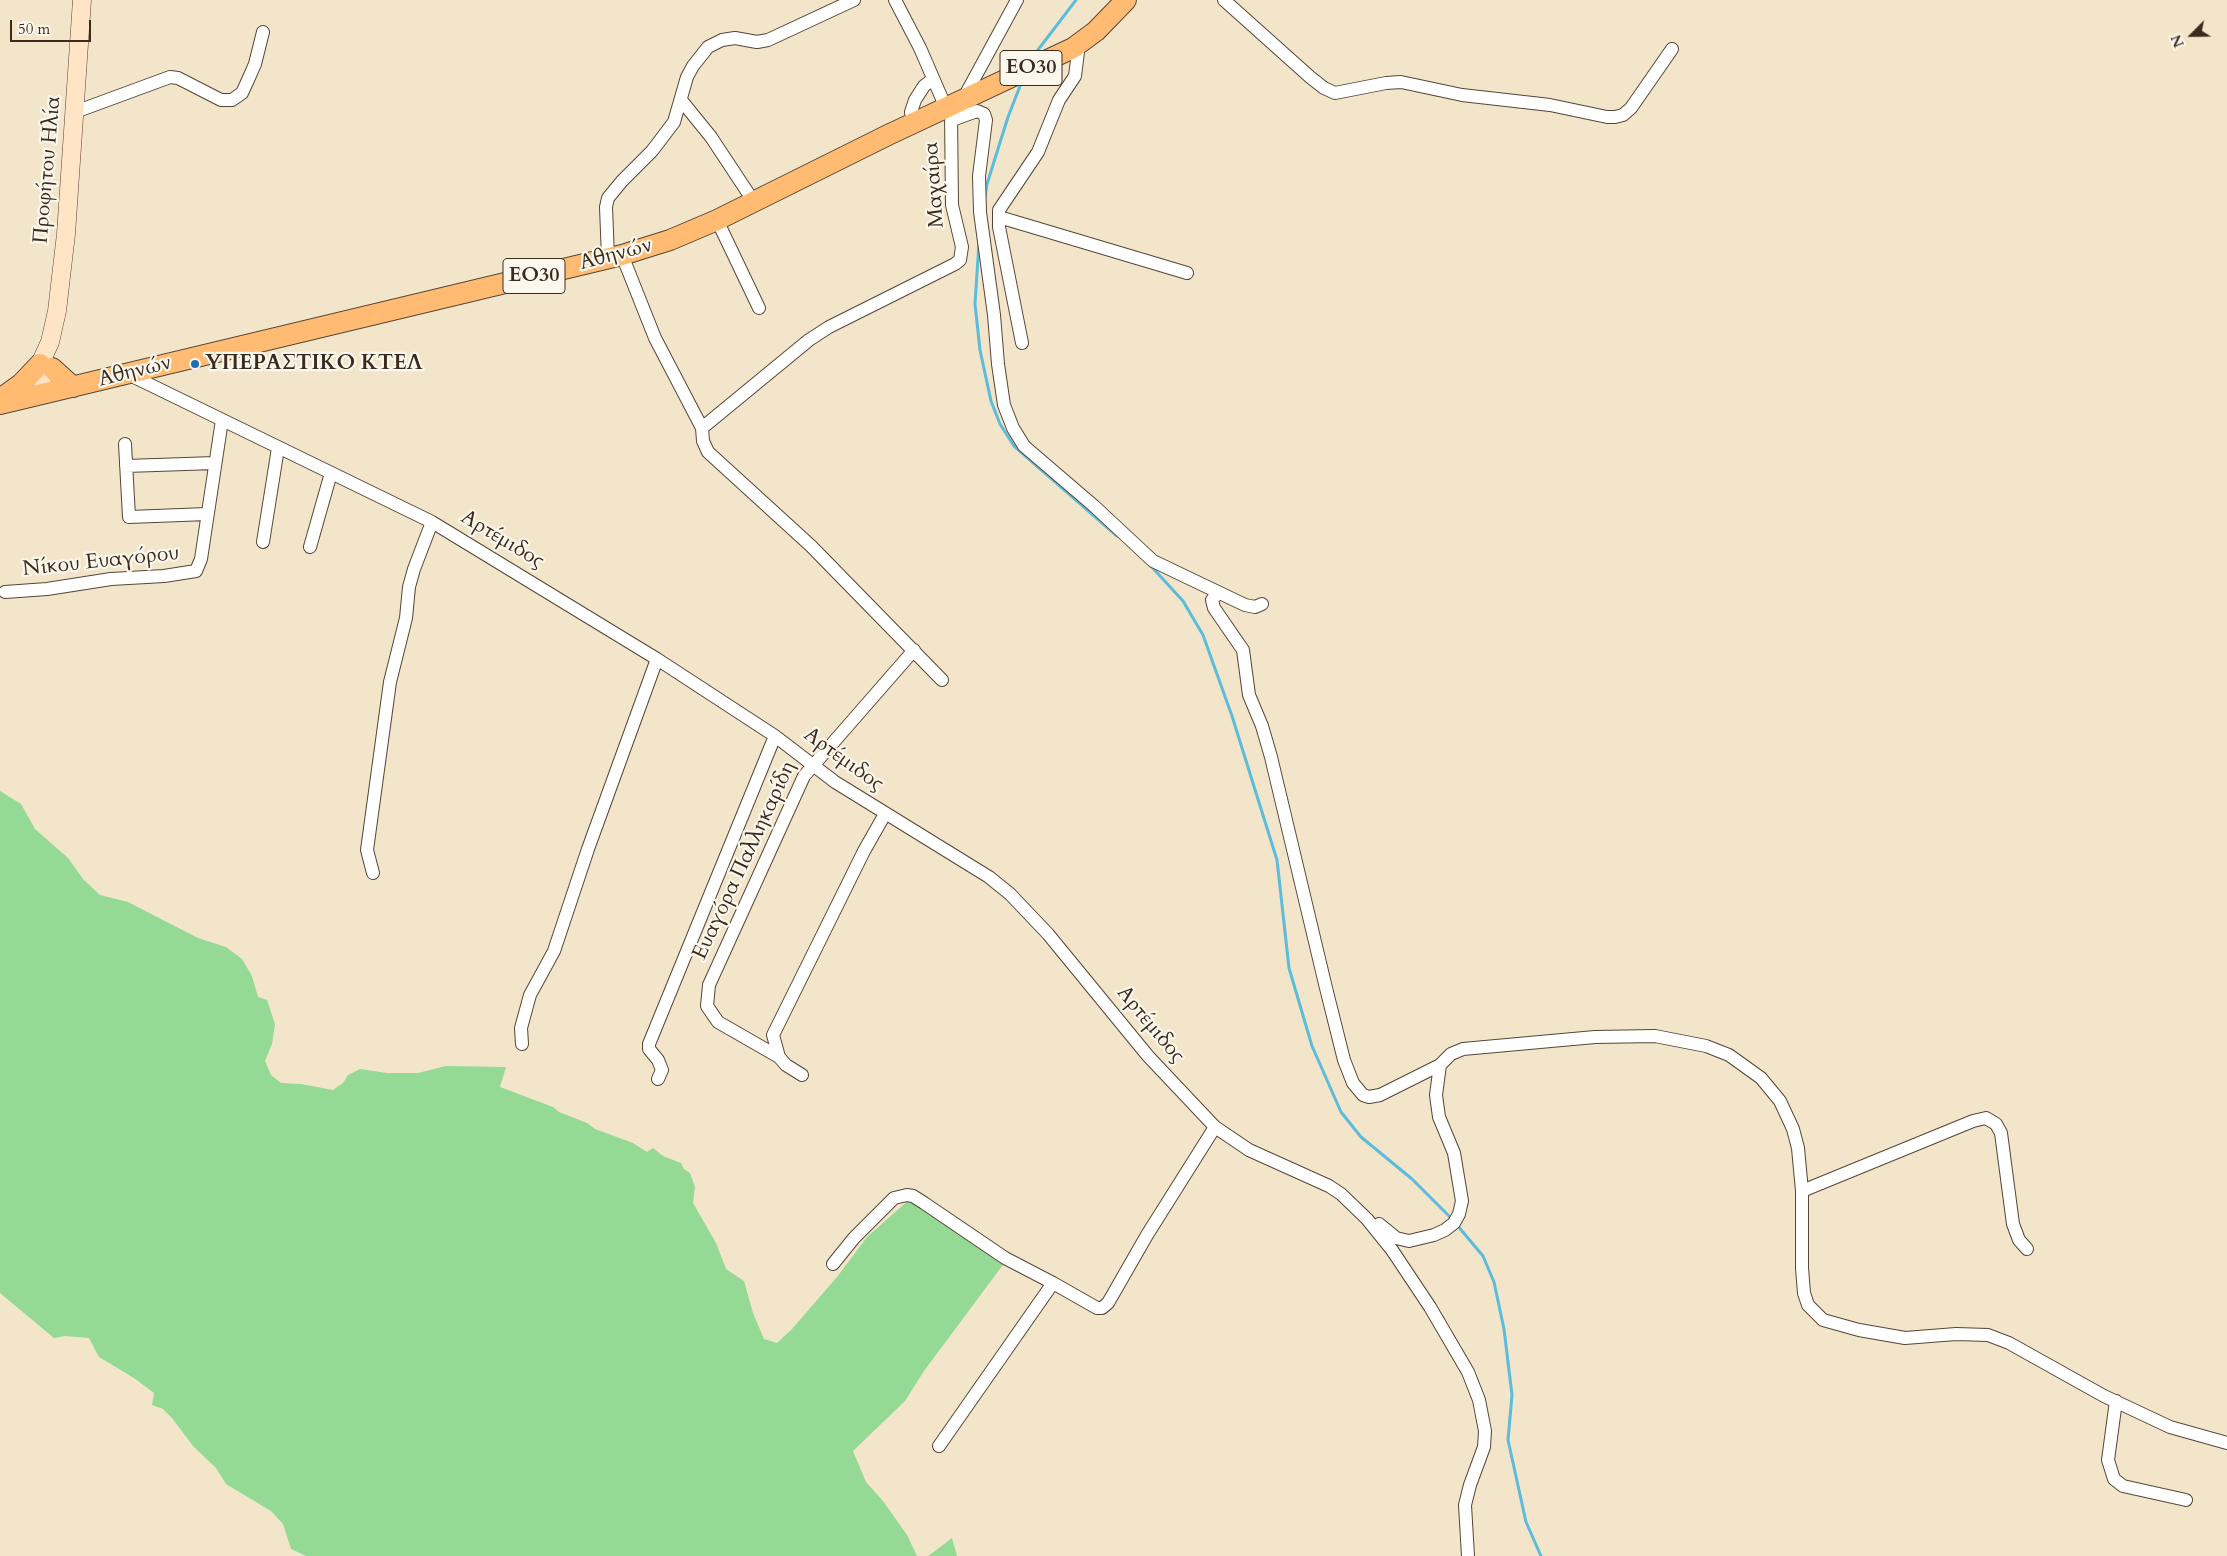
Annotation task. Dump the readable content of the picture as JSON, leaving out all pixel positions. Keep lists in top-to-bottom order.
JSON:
{
  "streets": {
    "main road": ["ΕΟ30", "Αθηνών"],
    "street": [
      "Προφήτου Ηλία",
      "Μαχαίρα",
      "Αρτέμιδος",
      "Νίκου Ευαγόρου",
      "Ευαγόρα Παλληκαρίδη"
    ]
  },
  "crossings": [
    ["Μαχαίρα", "Αθηνών"],
    ["Αθηνών", "Αρτέμιδος"],
    ["Αρτέμιδος", "Νίκου Ευαγόρου"],
    ["Αρτέμιδος", "Ευαγόρα Παλληκαρίδη"]
  ],
  "places": ["ΥΠΕΡΑΣΤΙΚΟ ΚΤΕΛ"],
  "scale_bar": "50 m",
  "north": "bottom left"
}
